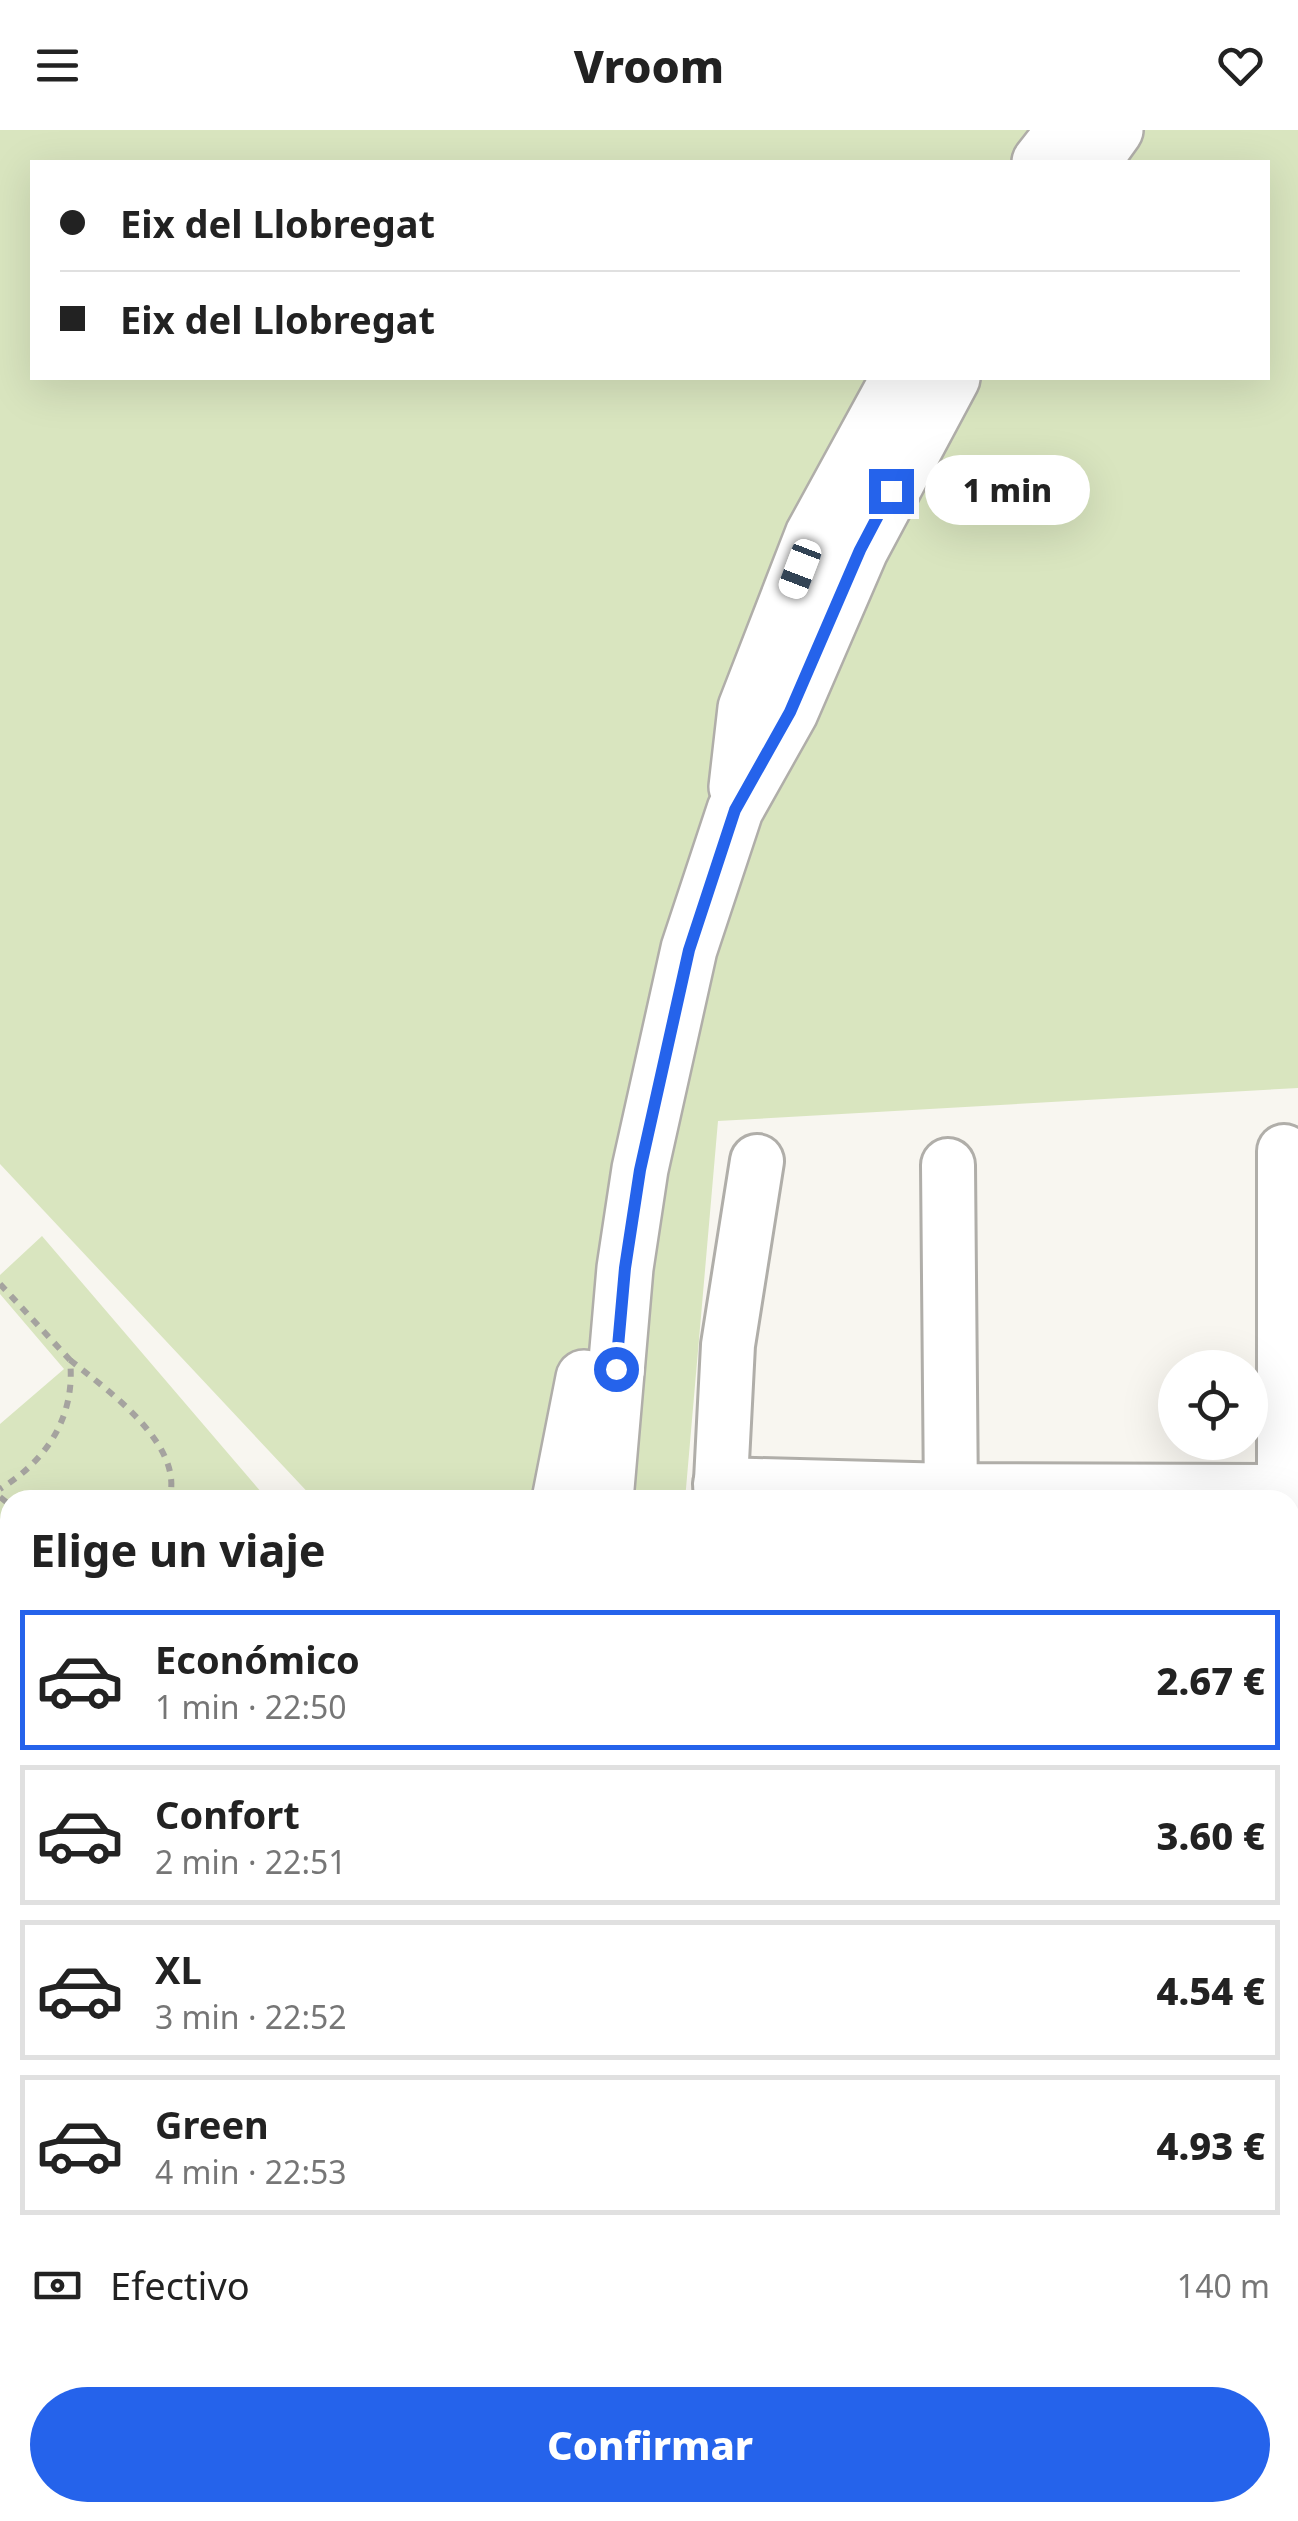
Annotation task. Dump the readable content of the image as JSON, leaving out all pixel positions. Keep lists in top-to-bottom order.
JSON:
{
  "page": {
    "header": "Vroom",
    "banner": ["Eix del Llobregat", "Eix del Llobregat"],
    "bubble": "1 min",
    "heading": "Elige un viaje",
    "list": [
      {
        "name": "Económico",
        "note": "1 min · 22:50",
        "value": "2.67 €"
      },
      {
        "name": "Confort",
        "note": "2 min · 22:51",
        "value": "3.60 €"
      },
      {
        "name": "XL",
        "note": "3 min · 22:52",
        "value": "4.54 €"
      },
      {
        "name": "Green",
        "note": "4 min · 22:53",
        "value": "4.93 €"
      }
    ],
    "pay": ["Efectivo", "140 m"],
    "buttons": "Confirmar"
  }
}
